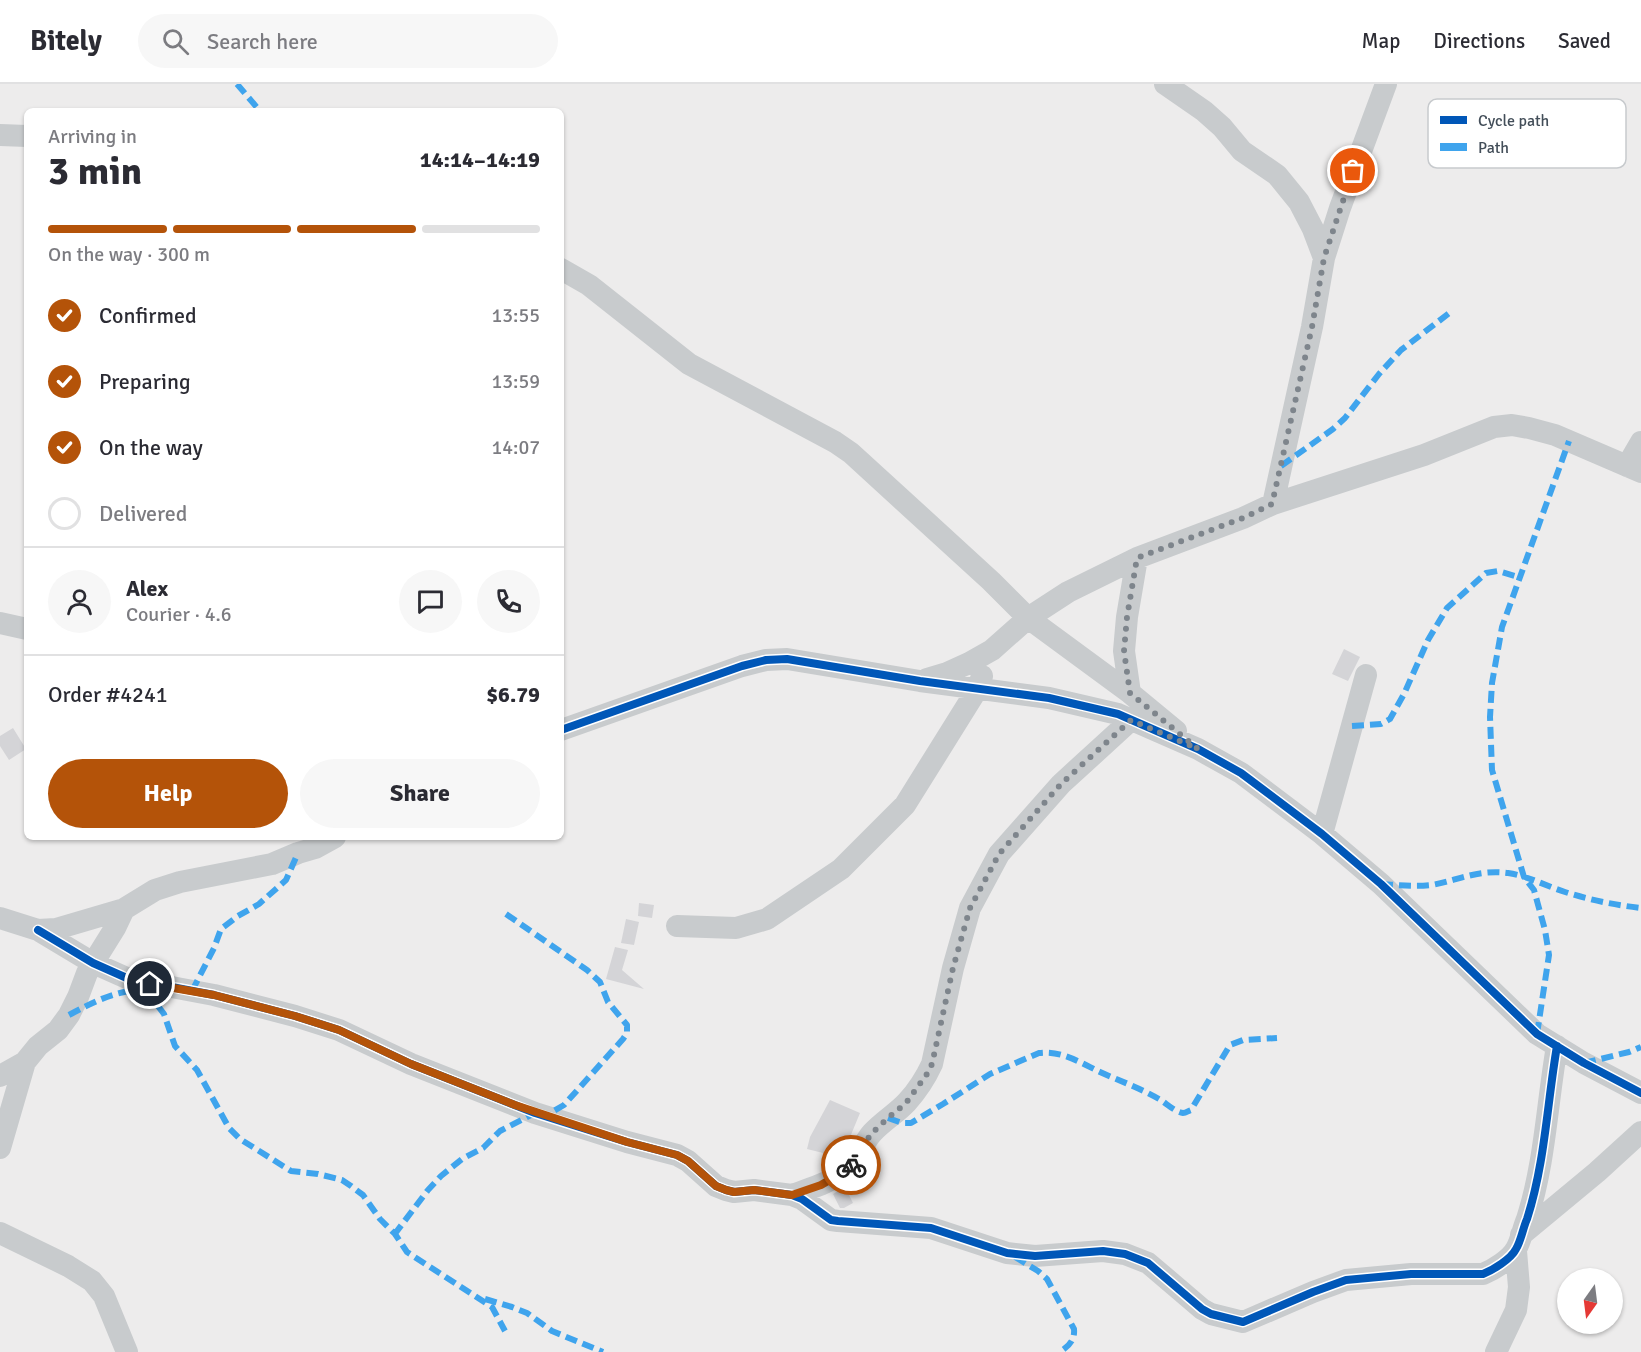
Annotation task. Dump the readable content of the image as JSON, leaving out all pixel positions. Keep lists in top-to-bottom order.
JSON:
{
  "legend": ["Cycle path", "Path"],
  "north": "bottom",
  "page": {
    "header": "Bitely",
    "search": "Search here",
    "nav": ["Map", "Directions", "Saved"],
    "heading": ["3 min", "Arriving in", "14:14–14:19"],
    "panel": [
      "Alex",
      "Courier · 4.6",
      "Order #4241",
      "$6.79"
    ],
    "bar": "On the way · 300 m",
    "list": [
      ["Confirmed", "13:55"],
      ["Preparing", "13:59"],
      ["On the way", "14:07"],
      "Delivered"
    ],
    "buttons": ["Help", "Share"]
  }
}
